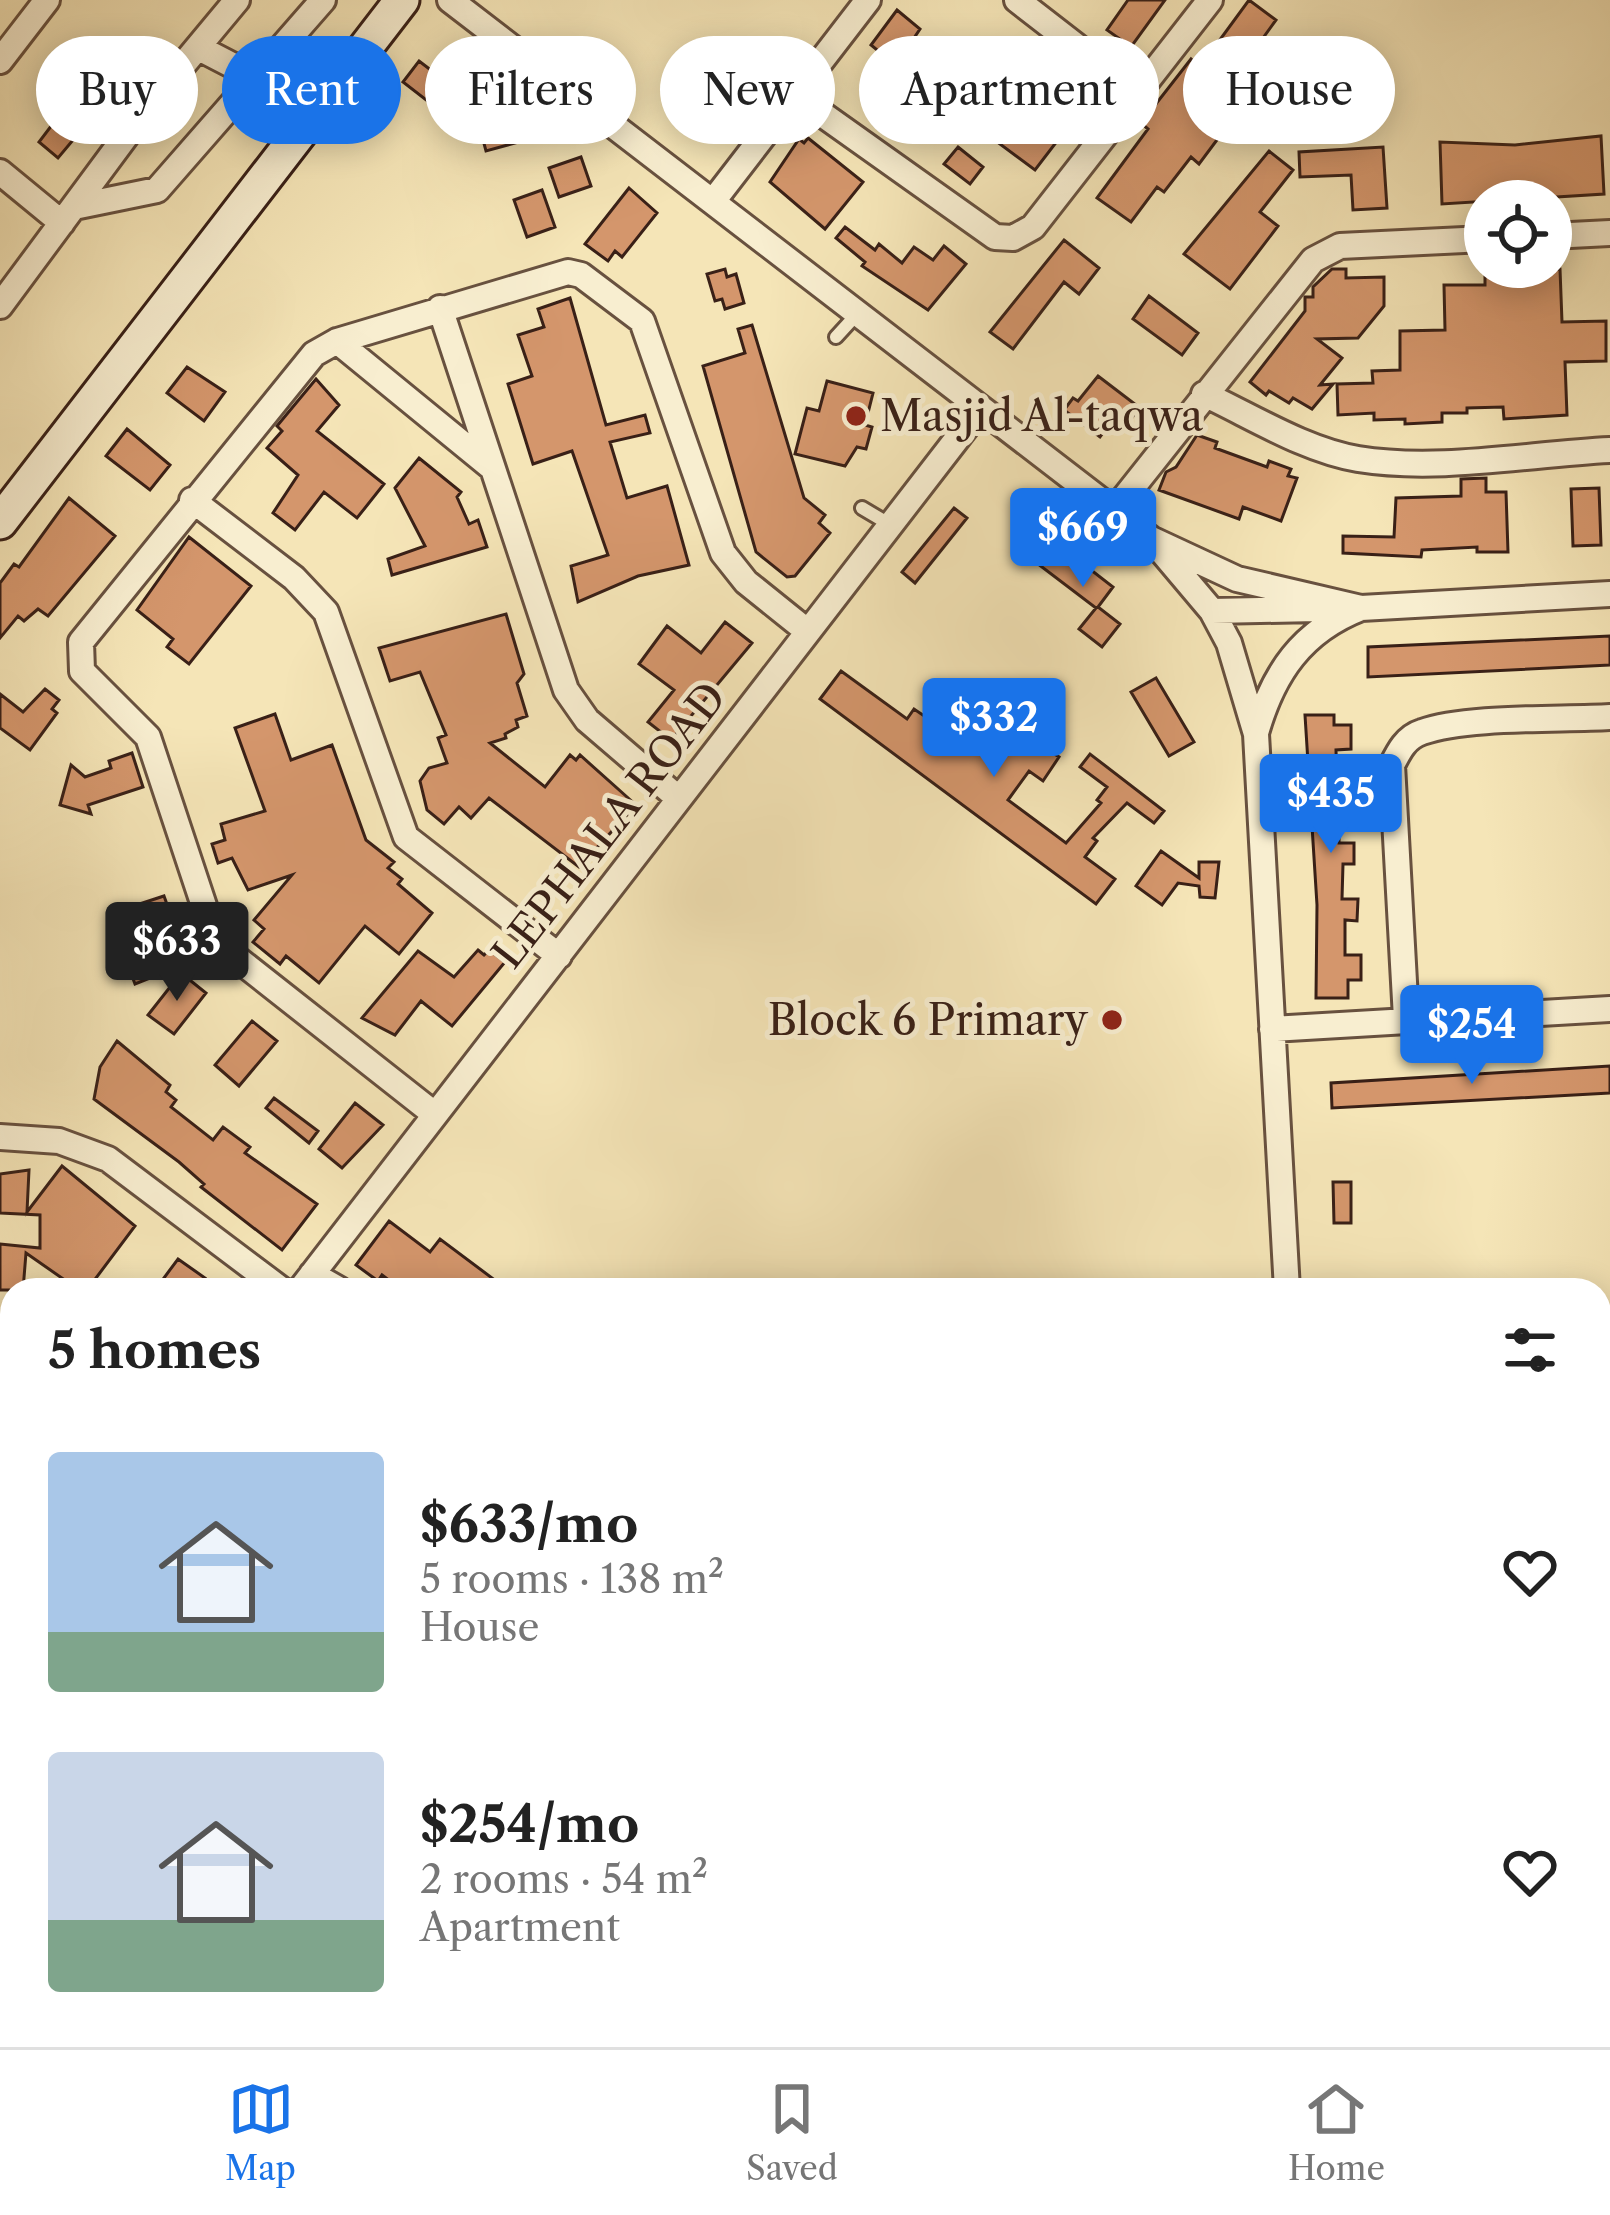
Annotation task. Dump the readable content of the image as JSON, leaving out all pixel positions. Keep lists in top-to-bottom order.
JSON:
{
  "streets": {
    "street": ["LEPHALA ROAD"]
  },
  "places": ["Masjid Al-taqwa", "Block 6 Primary"],
  "page": {
    "chip": [
      "Buy",
      "Rent",
      "Filters",
      "New",
      "Apartment",
      "House"
    ],
    "price": [
      "$669",
      "$332",
      "$435",
      "$633",
      "$254"
    ],
    "heading": "5 homes",
    "list": [
      {
        "name": "$633/mo",
        "note": "5 rooms · 138 m² · House"
      },
      {
        "name": "$254/mo",
        "note": "2 rooms · 54 m² · Apartment"
      }
    ],
    "tabs": ["Map", "Saved", "Home"]
  }
}
